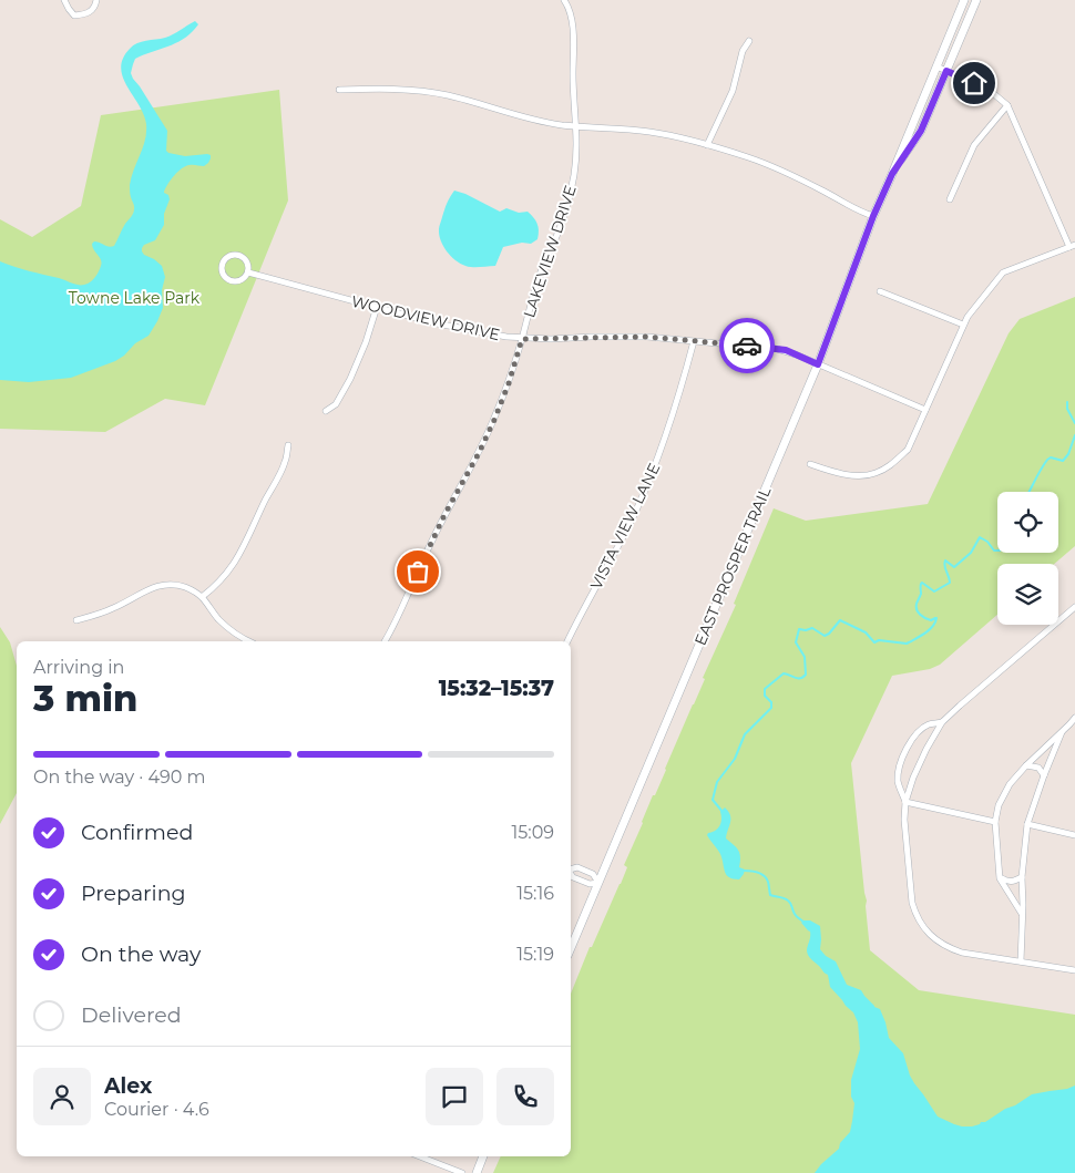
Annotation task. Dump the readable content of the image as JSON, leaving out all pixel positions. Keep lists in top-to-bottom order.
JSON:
{
  "streets": {
    "main road": ["EAST PROSPER TRAIL"],
    "street": ["LAKEVIEW DRIVE", "WOODVIEW DRIVE", "VISTA VIEW LANE"]
  },
  "crossings": [
    ["LAKEVIEW DRIVE", "WOODVIEW DRIVE"],
    ["WOODVIEW DRIVE", "VISTA VIEW LANE"],
    ["WOODVIEW DRIVE", "EAST PROSPER TRAIL"]
  ],
  "parks": ["Towne Lake Park"],
  "page": {
    "heading": ["3 min", "Arriving in", "15:32–15:37"],
    "panel": ["Alex", "Courier · 4.6"],
    "bar": "On the way · 490 m",
    "list": [
      ["Confirmed", "15:09"],
      ["Preparing", "15:16"],
      ["On the way", "15:19"],
      "Delivered"
    ]
  }
}
